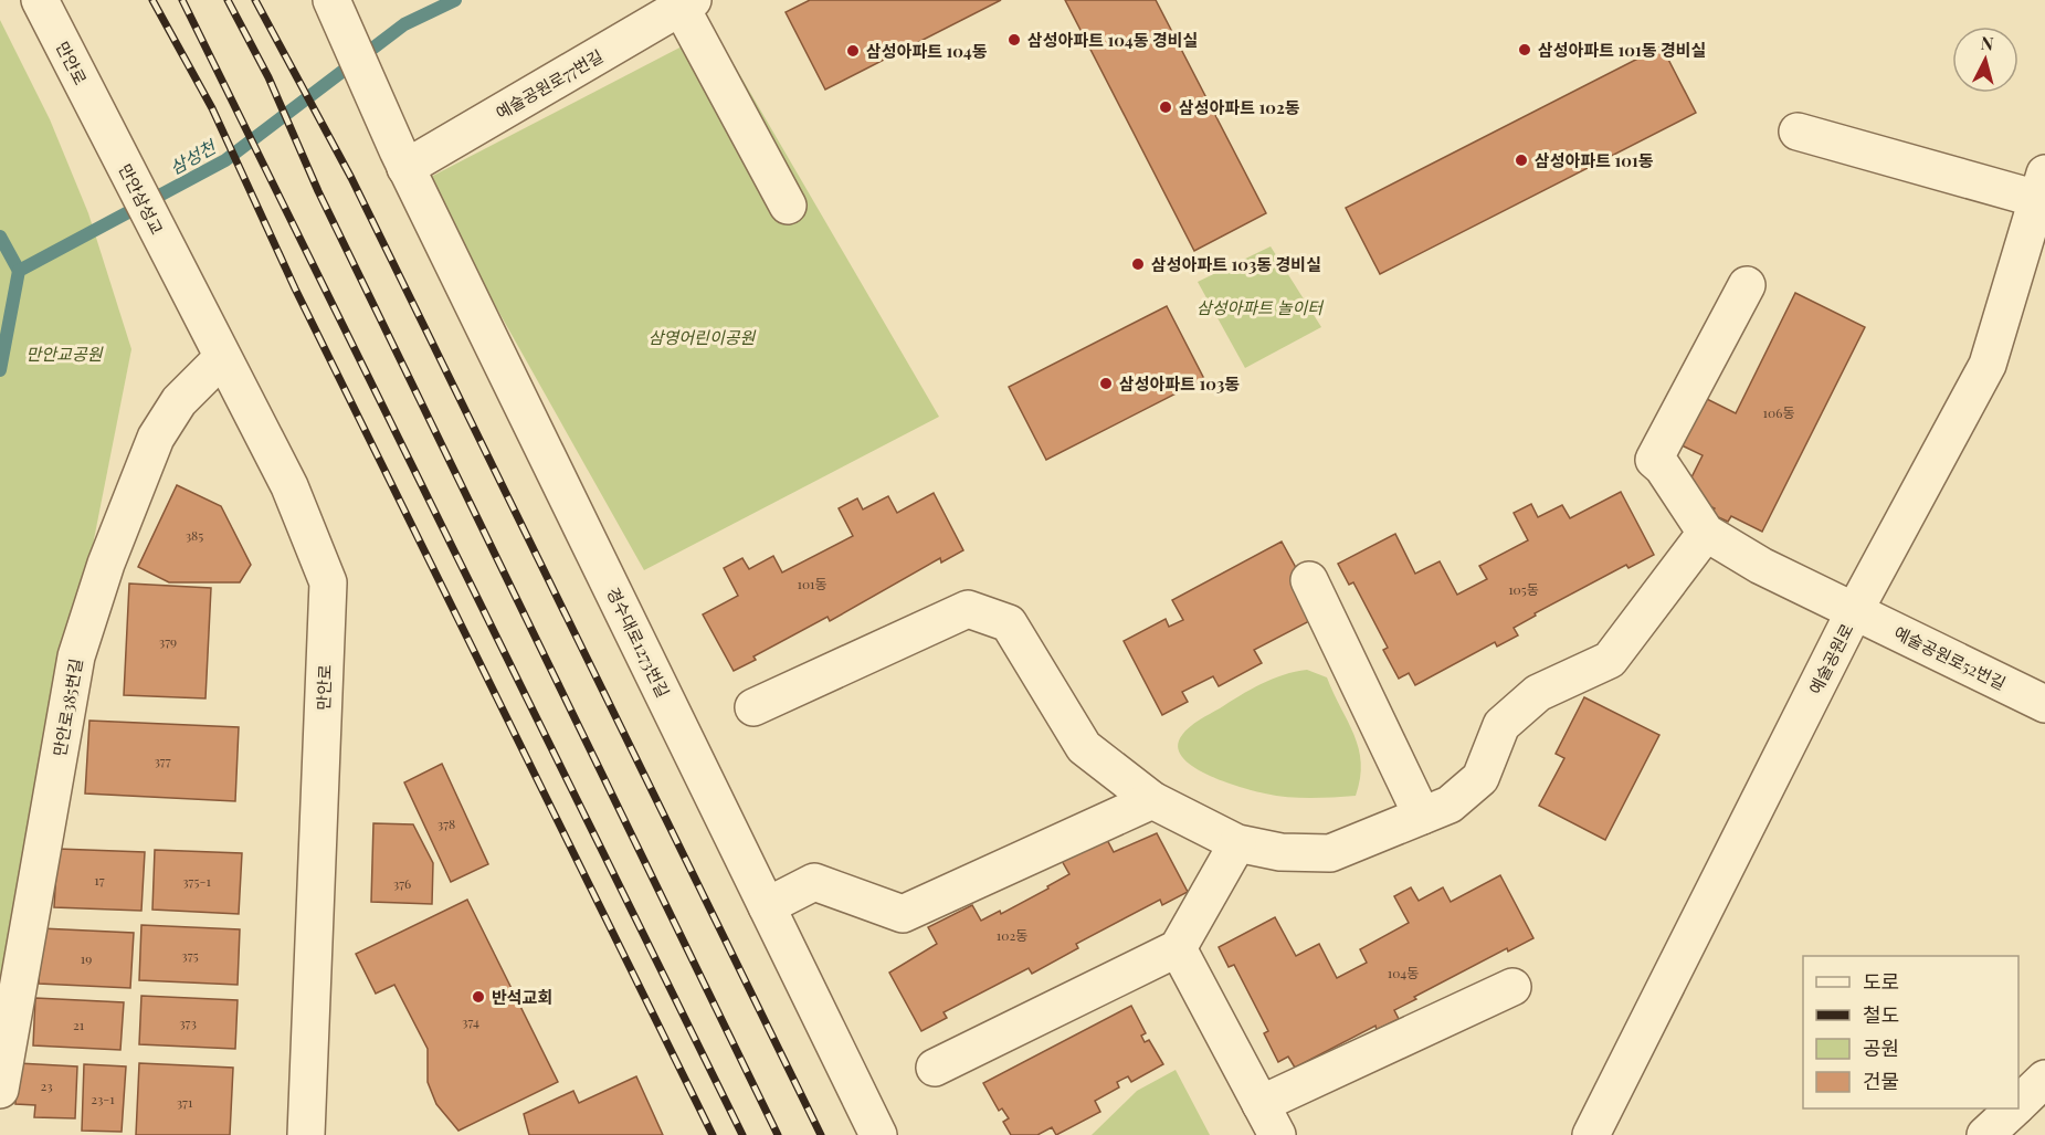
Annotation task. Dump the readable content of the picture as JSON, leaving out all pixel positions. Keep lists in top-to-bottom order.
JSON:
{
  "streets": {
    "street": [
      "만안로",
      "예술공원로77번길",
      "만안삼성교",
      "경수대로1273번길",
      "예술공원로52번길",
      "예술공원로",
      "만안로385번길"
    ]
  },
  "crossings": [
    ["만안로", "만안삼성교"],
    ["만안로", "만안로385번길"],
    ["예술공원로77번길", "경수대로1273번길"],
    ["예술공원로52번길", "예술공원로"]
  ],
  "water": ["삼성천"],
  "parks": ["삼성아파트 놀이터", "삼영어린이공원", "만안교공원"],
  "places": [
    "삼성아파트 104동 경비실",
    "삼성아파트 101동 경비실",
    "삼성아파트 104동",
    "삼성아파트 102동",
    "삼성아파트 101동",
    "삼성아파트 103동 경비실",
    "삼성아파트 103동",
    "반석교회"
  ],
  "house_numbers": [
    "106동",
    "385",
    "101동",
    "105동",
    "379",
    "377",
    "378",
    "17",
    "375-1",
    "376",
    "102동",
    "375",
    "19",
    "104동",
    "374",
    "373",
    "21",
    "23",
    "23-1",
    "371"
  ],
  "legend": [
    "도로",
    "철도",
    "공원",
    "건물"
  ],
  "north": "top"
}
